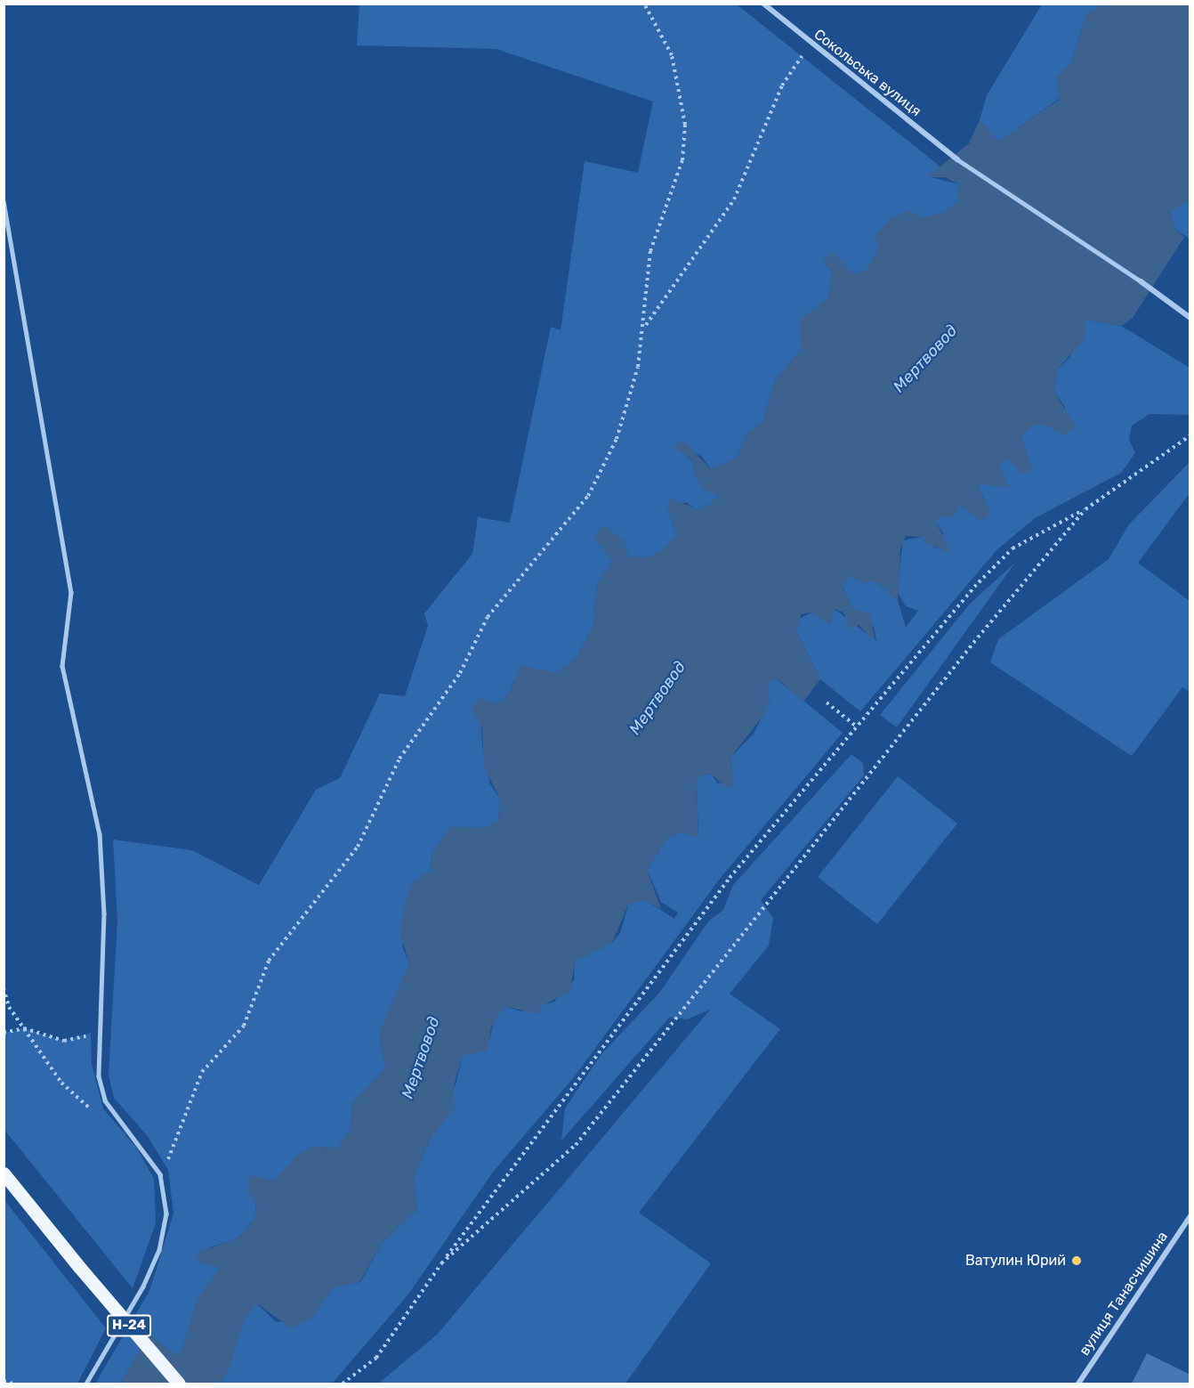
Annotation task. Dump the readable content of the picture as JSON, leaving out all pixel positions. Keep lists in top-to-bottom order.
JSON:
{
  "streets": {
    "main road": ["Н-24"],
    "street": ["Сокольська вулиця", "вулиця Танасчишина"]
  },
  "water": ["Мертвовод"],
  "places": ["Ватулин Юрий"]
}
